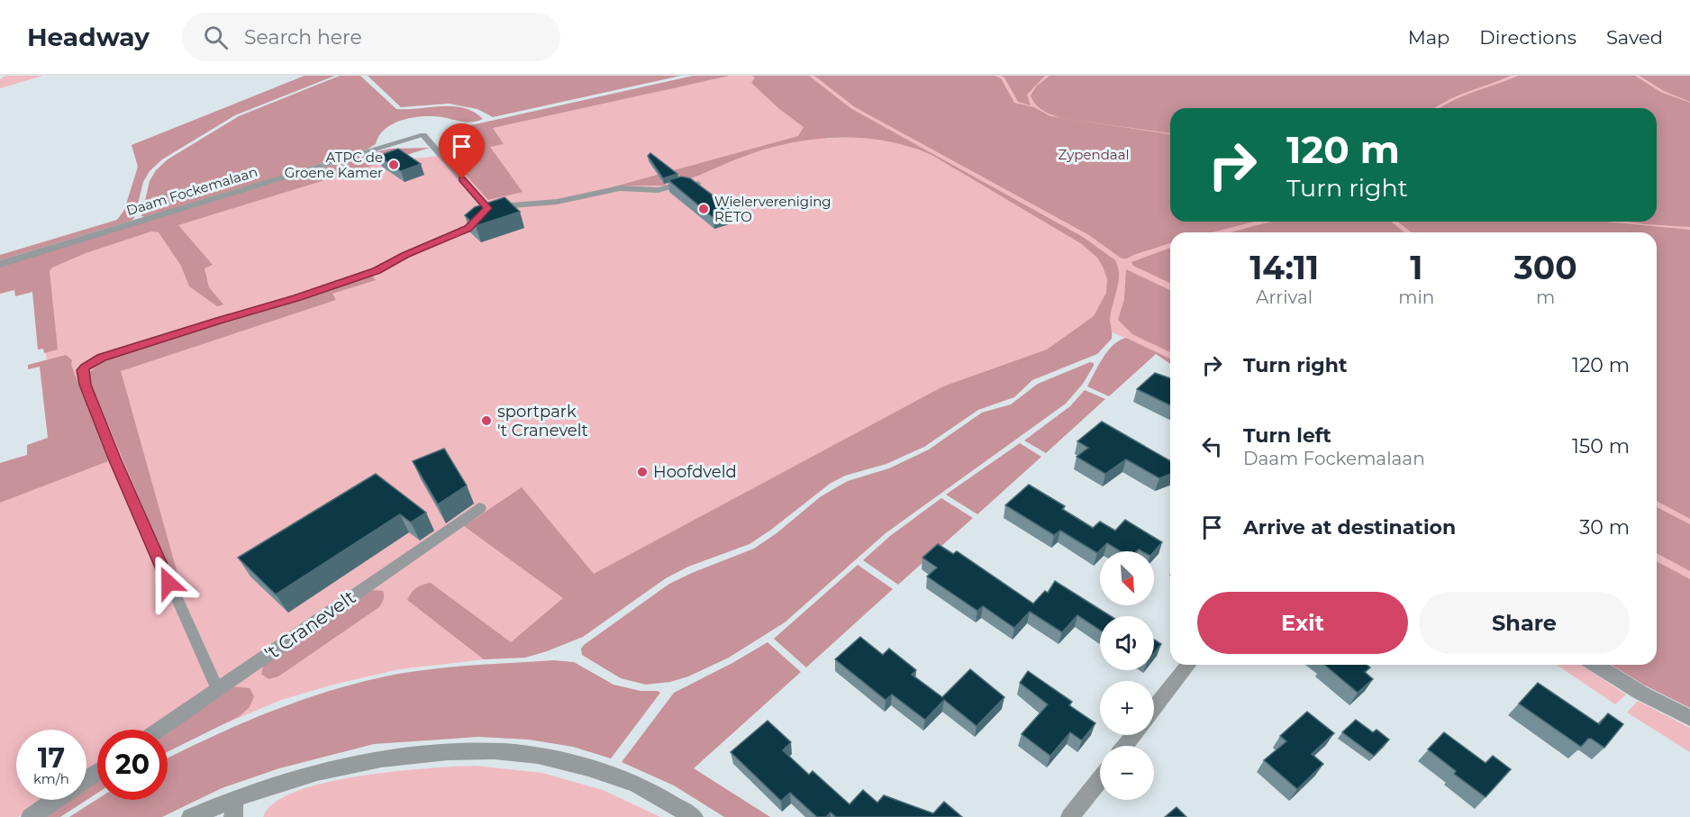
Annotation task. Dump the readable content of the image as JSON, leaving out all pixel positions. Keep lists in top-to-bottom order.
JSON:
{
  "streets": {
    "street": ["Daam Fockemalaan", "'t Cranevelt"]
  },
  "parks": ["Zypendaal"],
  "places": [
    "ATPC de Groene Kamer",
    "Wielervereniging RETO",
    "sportpark 't Cranevelt",
    "Hoofdveld"
  ],
  "north": "bottom right",
  "page": {
    "header": "Headway",
    "search": "Search here",
    "nav": ["Map", "Directions", "Saved"],
    "turn": ["120 m", "Turn right"],
    "eta": [
      "14:11",
      "Arrival",
      "1",
      "min",
      "300",
      "m"
    ],
    "list": [
      {
        "name": "Turn right",
        "value": "120 m"
      },
      {
        "name": "Turn left",
        "note": "Daam Fockemalaan",
        "value": "150 m"
      },
      {
        "name": "Arrive at destination",
        "value": "30 m"
      }
    ],
    "map_buttons": ["+", "−"],
    "buttons": ["Exit", "Share"],
    "speed": "17 km/h",
    "limit": "20"
  }
}
